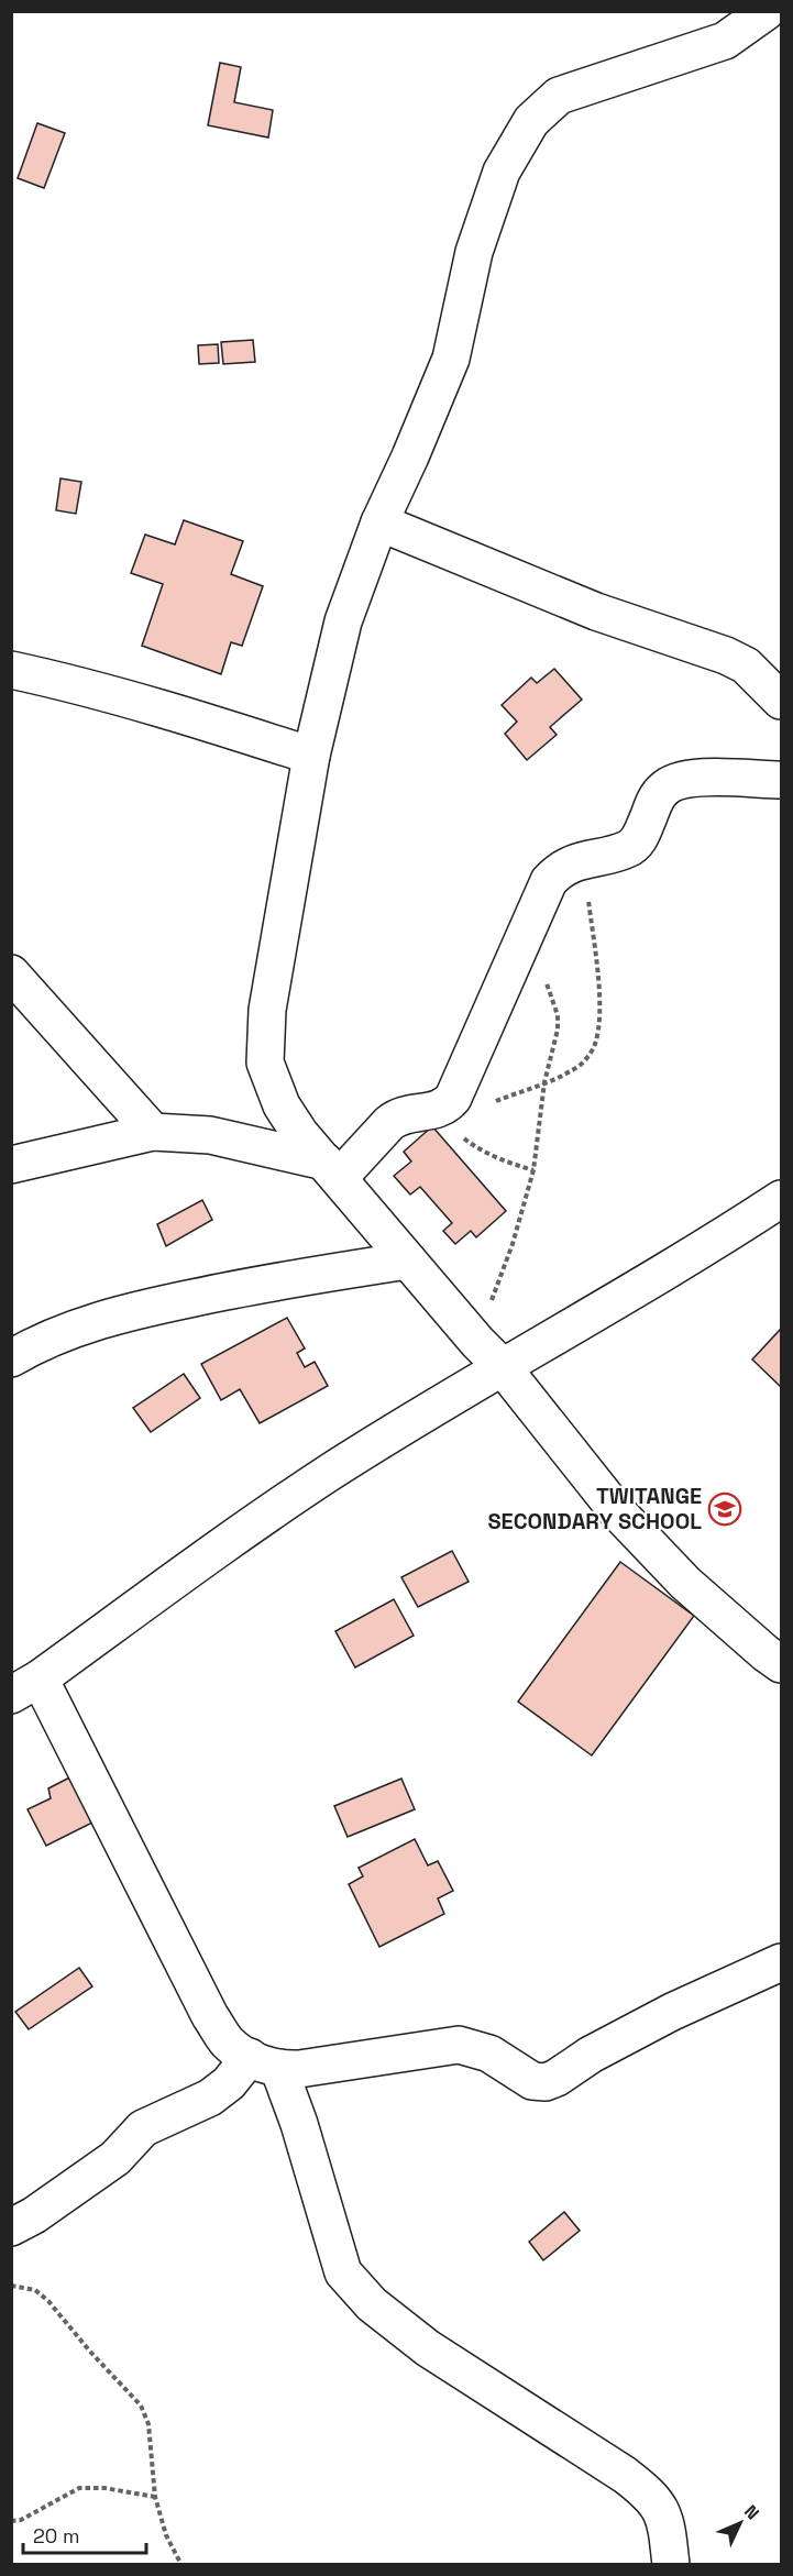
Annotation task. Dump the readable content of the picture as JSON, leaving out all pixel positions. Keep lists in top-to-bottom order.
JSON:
{
  "places": {
    "school or university": ["TWITANGE SECONDARY SCHOOL"]
  },
  "scale_bar": "20 m",
  "north": "top right"
}
